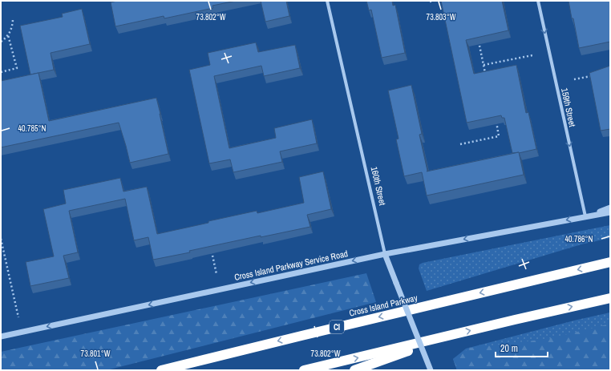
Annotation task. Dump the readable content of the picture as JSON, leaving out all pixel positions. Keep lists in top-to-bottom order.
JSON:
{
  "streets": {
    "highway": ["Cross Island Parkway", "CI"],
    "street": ["159th Street", "160th Street", "Cross Island Parkway Service Road"]
  },
  "crossings": [
    ["159th Street", "Cross Island Parkway Service Road"],
    ["160th Street", "Cross Island Parkway Service Road"]
  ],
  "one_way": ["159th Street", "Cross Island Parkway Service Road"],
  "scale_bar": "20 m",
  "coordinates": [
    "73.802°W",
    "73.803°W",
    "40.785°N",
    "40.786°N",
    "73.801°W"
  ]
}
